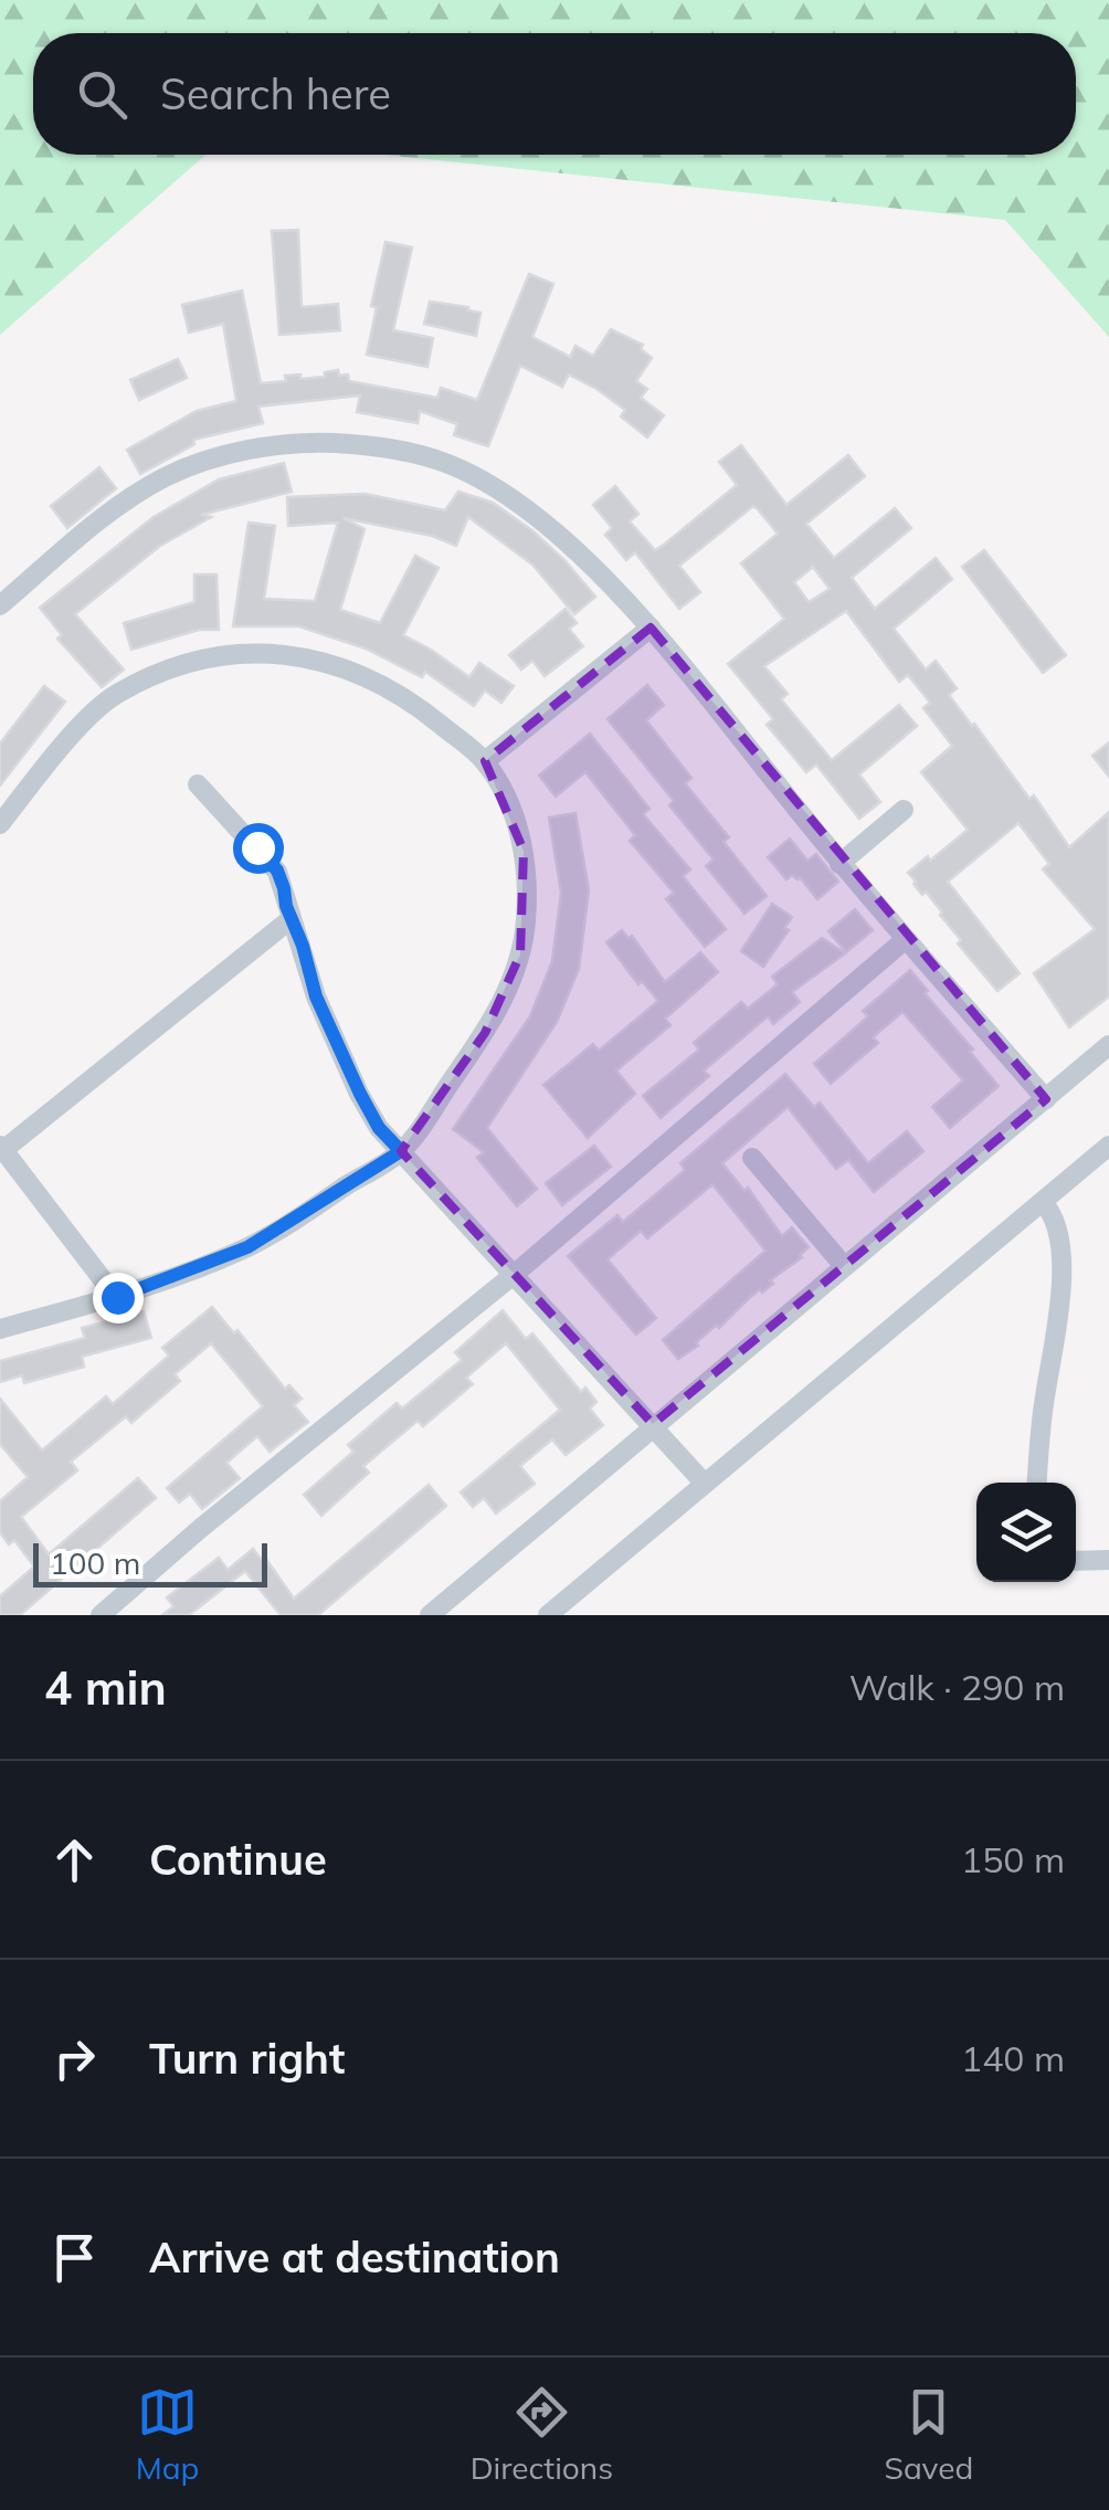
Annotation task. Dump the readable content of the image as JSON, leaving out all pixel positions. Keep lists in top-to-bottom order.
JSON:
{
  "scale_bar": "100 m",
  "page": {
    "search": "Search here",
    "scale": "100 m",
    "heading": ["4 min", "Walk · 290 m"],
    "list": [
      ["Continue", "150 m"],
      ["Turn right", "140 m"],
      "Arrive at destination"
    ],
    "nav": ["Map", "Directions", "Saved"]
  }
}
